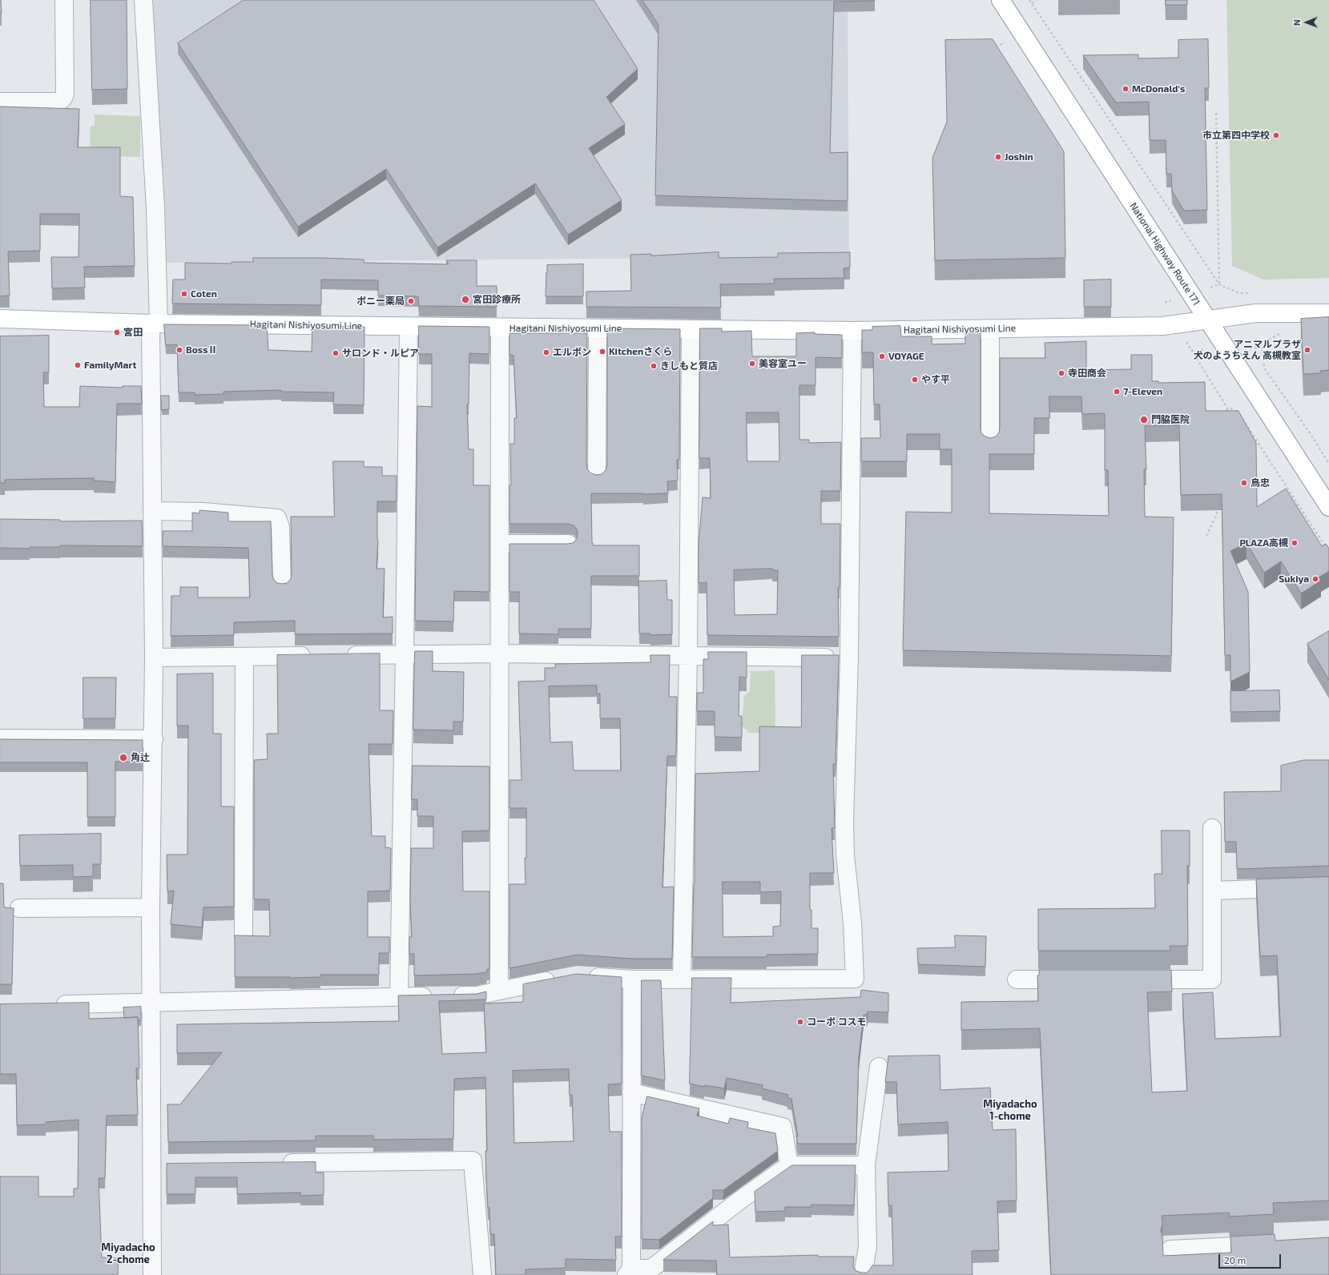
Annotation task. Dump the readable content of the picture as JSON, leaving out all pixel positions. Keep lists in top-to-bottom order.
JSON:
{
  "streets": {
    "main road": ["National Highway Route 171", "Hagitani Nishiyosumi Line"]
  },
  "crossings": [
    ["National Highway Route 171", "Hagitani Nishiyosumi Line"]
  ],
  "districts": ["Miyadacho 1-chome", "Miyadacho 2-chome"],
  "places": [
    "McDonald's",
    "市立第四中学校",
    "Joshin",
    "Coten",
    "宮田診療所",
    "ポニー薬局",
    "宮田",
    "BossⅡ",
    "アニマルプラザ 犬のようちえん 高槻教室",
    "Kitchenさくら",
    "エルボン",
    "サロンド・ルピア",
    "VOYAGE",
    "美容室ユー",
    "FamilyMart",
    "きしもと質店",
    "寺田商会",
    "やす平",
    "7-Eleven",
    "門脇医院",
    "鳥忠",
    "PLAZA高槻",
    "Sukiya",
    "角辻",
    "コーポ コスモ"
  ],
  "scale_bar": "20 m",
  "north": "left"
}
